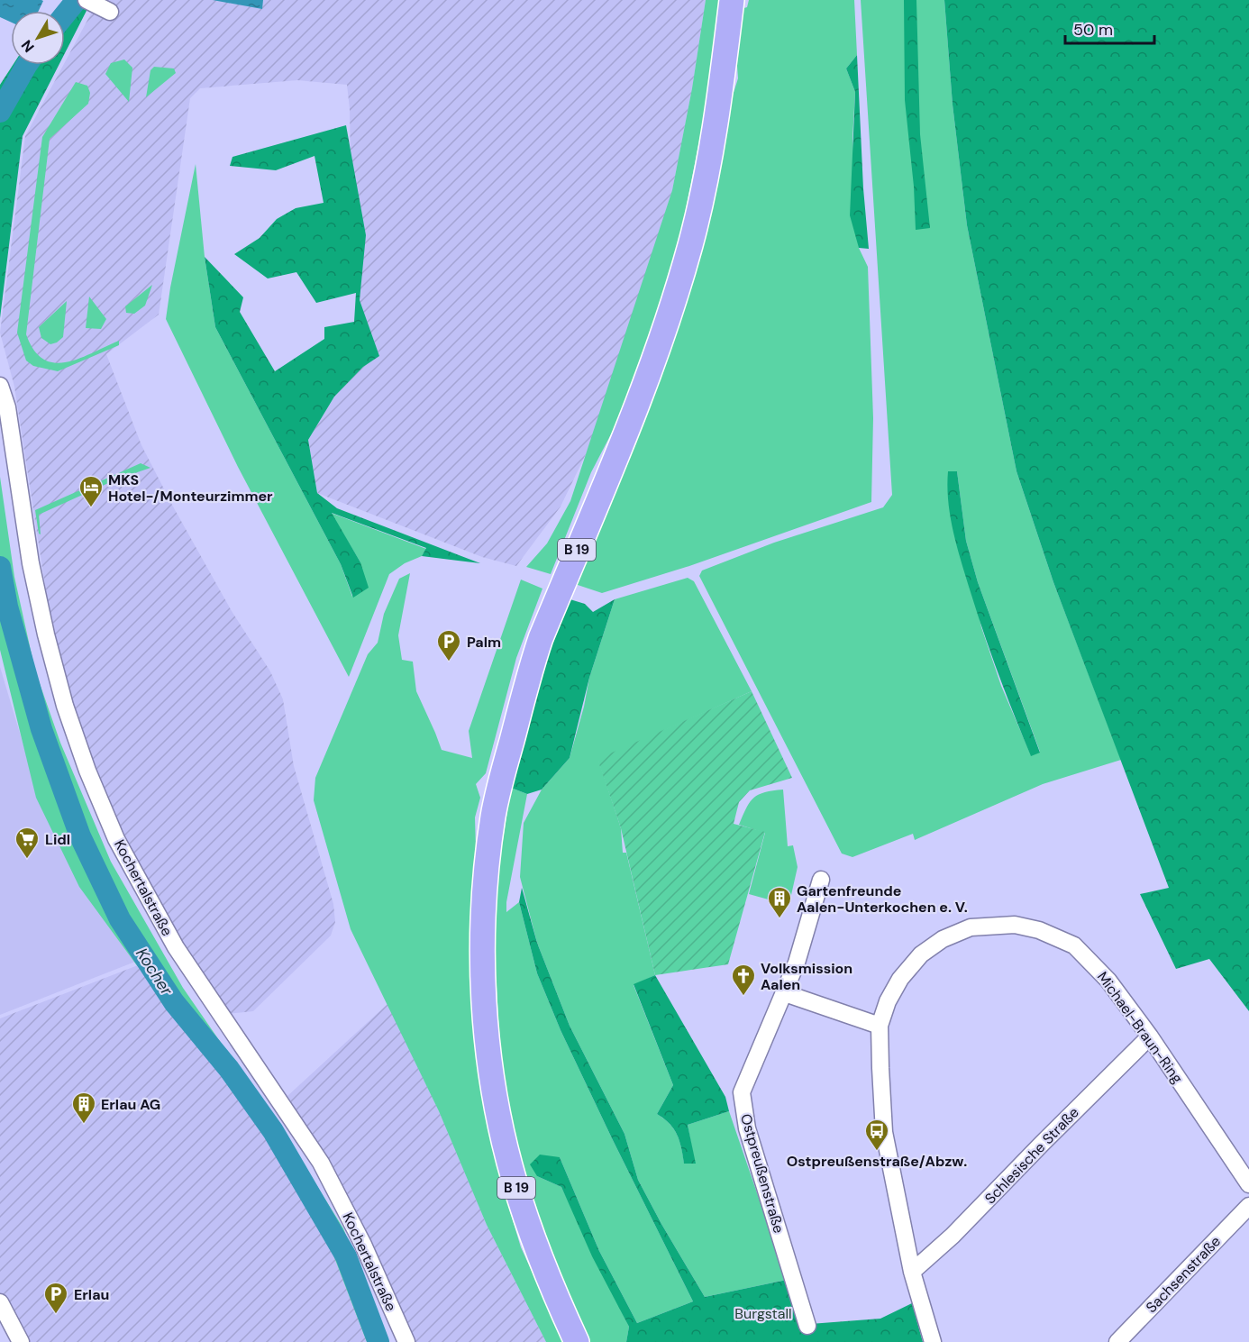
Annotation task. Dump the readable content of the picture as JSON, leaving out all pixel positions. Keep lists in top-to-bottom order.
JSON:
{
  "streets": {
    "highway": ["B 19"],
    "street": [
      "Kochertalstraße",
      "Michael-Braun-Ring",
      "Schlesische Straße",
      "Ostpreußenstraße",
      "Sachsenstraße"
    ]
  },
  "crossings": [
    ["Michael-Braun-Ring", "Schlesische Straße"]
  ],
  "water": ["Kocher"],
  "parks": ["Burgstall"],
  "places": {
    "hotel": ["MKS Hotel-/Monteurzimmer"],
    "parking": ["Palm", "Erlau"],
    "supermarket": ["Lidl"],
    "building": ["Gartenfreunde Aalen-Unterkochen e. V.", "Erlau AG"],
    "church": ["Volksmission Aalen"],
    "bus stop": ["Ostpreußenstraße/Abzw."]
  },
  "scale_bar": "50 m",
  "north": "bottom left"
}
